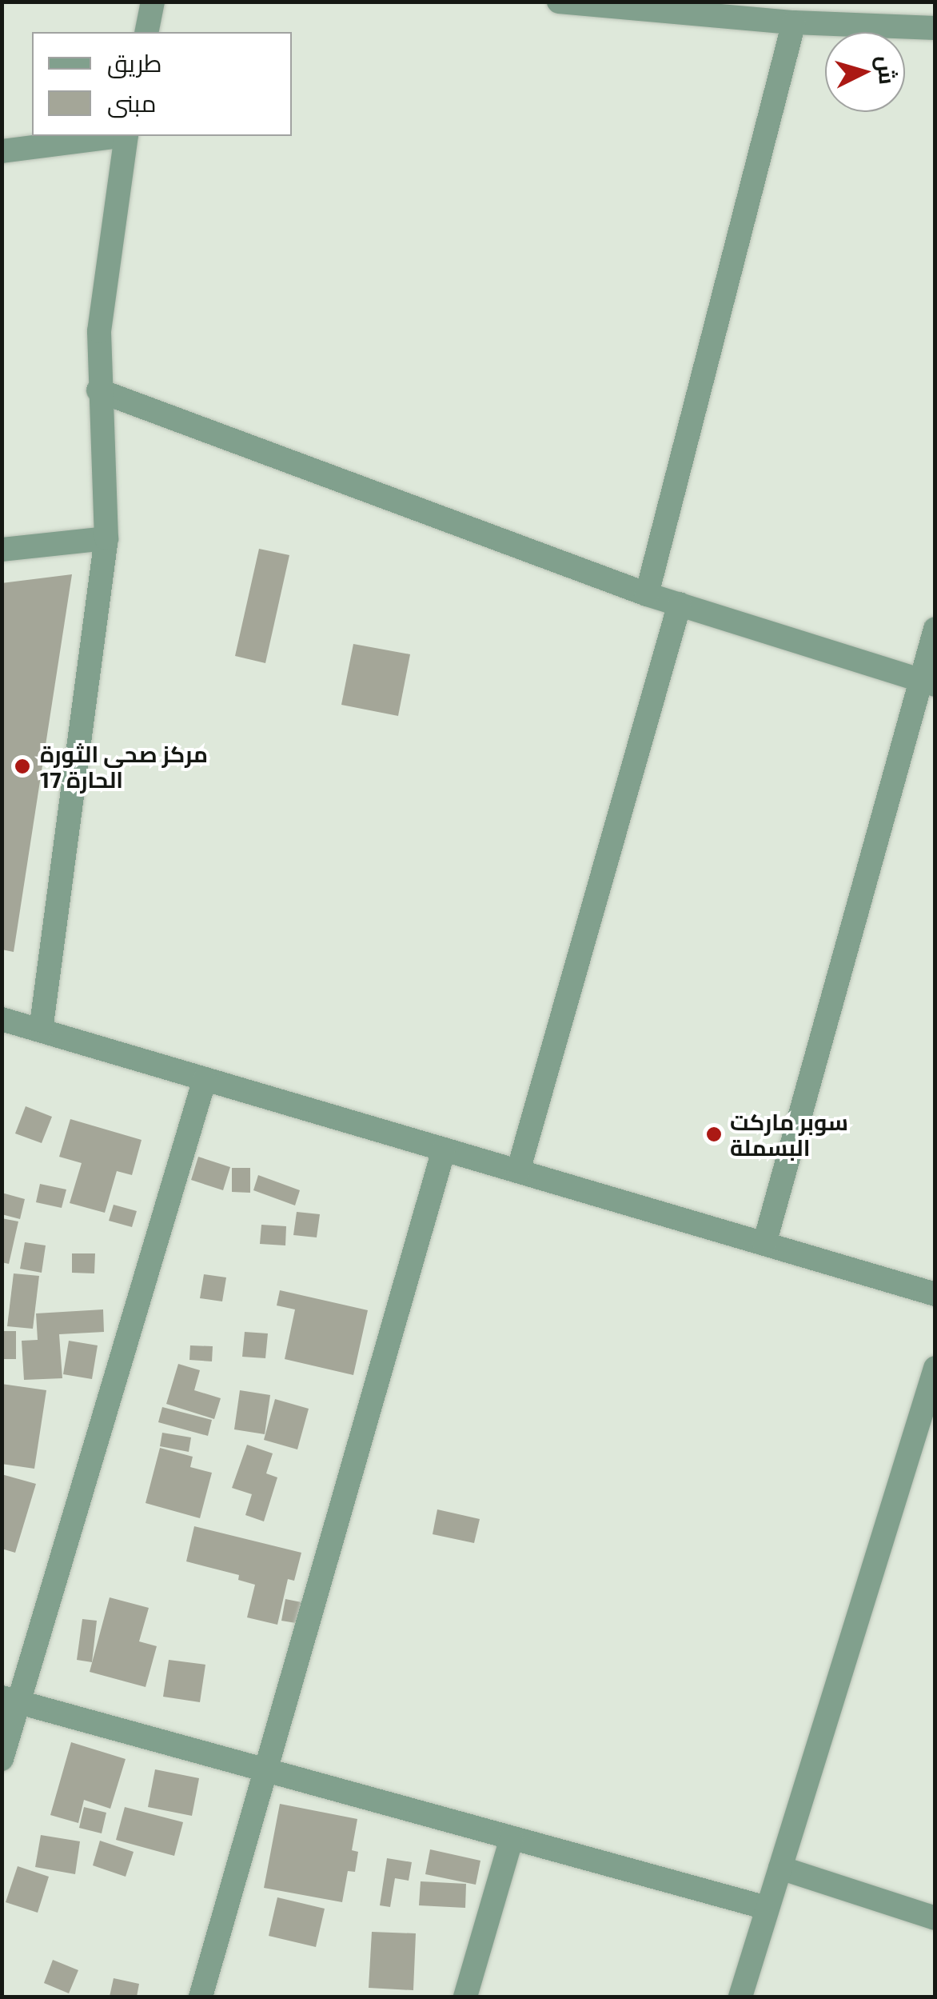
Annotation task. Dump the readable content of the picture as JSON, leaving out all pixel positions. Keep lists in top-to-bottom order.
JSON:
{
  "places": ["مركز صحي الثورة الحارة 17", "سوبر ماركت البسملة"],
  "legend": ["طريق", "مبنى"],
  "north": "right"
}
